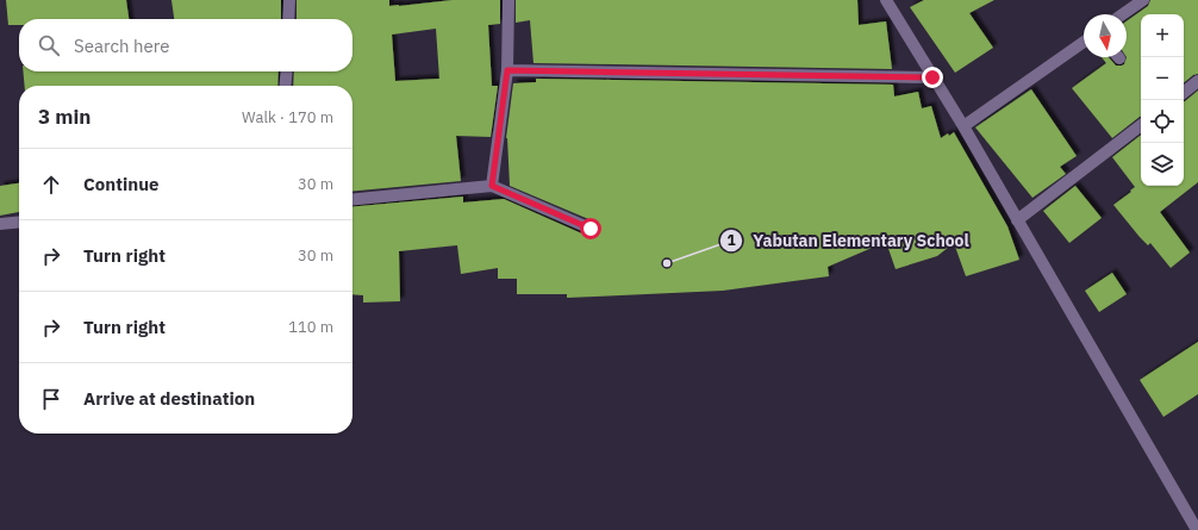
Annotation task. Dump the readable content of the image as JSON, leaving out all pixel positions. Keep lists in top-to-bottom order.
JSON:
{
  "places": ["Yabutan Elementary School"],
  "north": "bottom",
  "page": {
    "map_buttons": ["+", "−"],
    "search": "Search here",
    "heading": ["3 min", "Walk · 170 m"],
    "list": [
      ["Continue", "30 m"],
      ["Turn right", "30 m"],
      ["Turn right", "110 m"],
      "Arrive at destination"
    ]
  }
}
